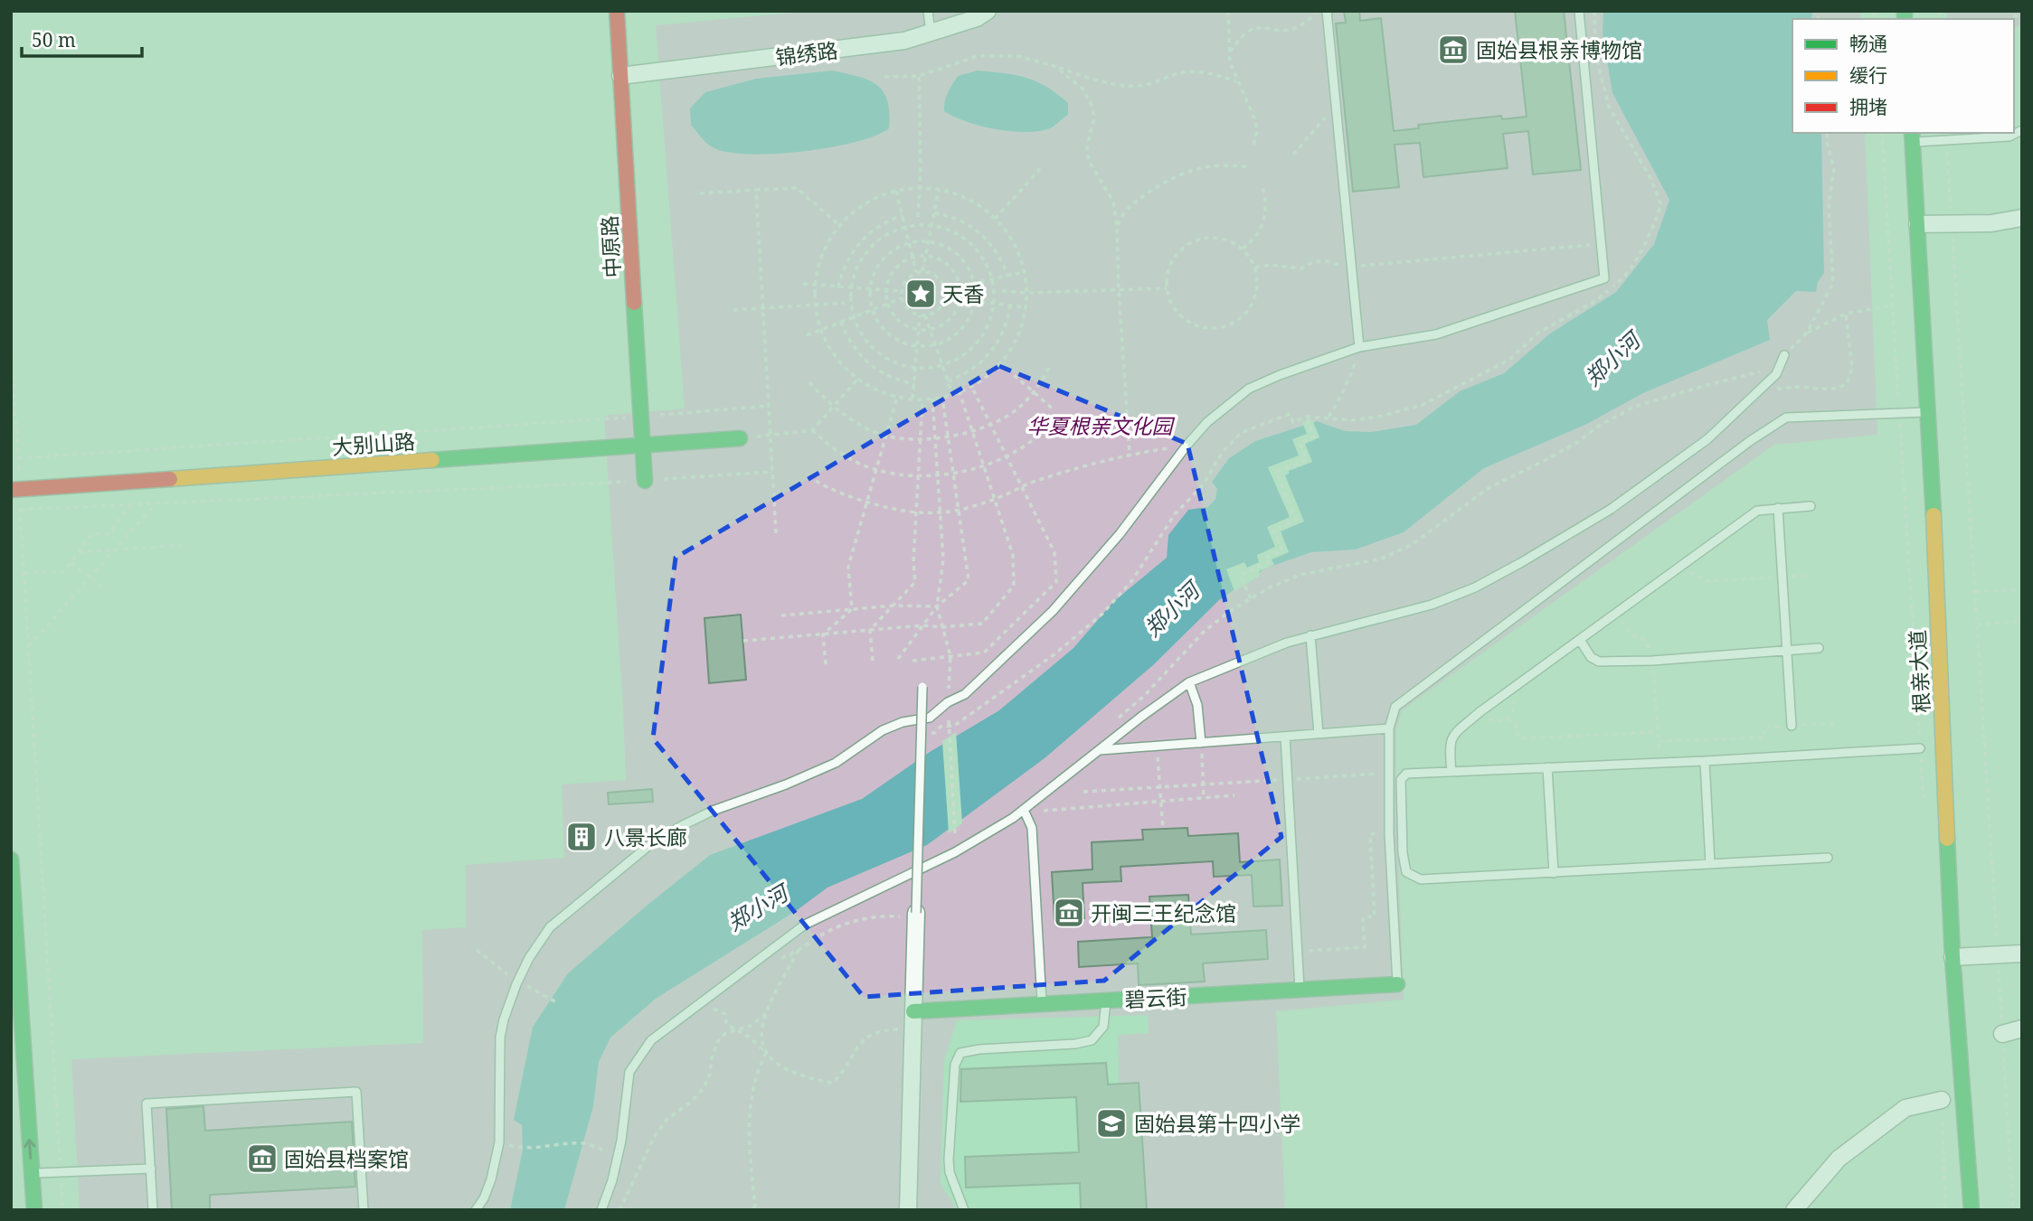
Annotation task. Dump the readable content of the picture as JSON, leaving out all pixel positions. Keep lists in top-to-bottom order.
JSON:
{
  "streets": {
    "main road": [
      "中原路",
      "大别山路",
      "根亲大道",
      "碧云街"
    ],
    "street": ["锦绣路"]
  },
  "crossings": [
    ["锦绣路", "中原路"],
    ["中原路", "大别山路"]
  ],
  "water": ["郑小河"],
  "parks": ["华夏根亲文化园"],
  "places": {
    "museum": ["固始县根亲博物馆", "开闽三王纪念馆", "固始县档案馆"],
    "place": ["天香"],
    "building": ["八景长廊"],
    "school or university": ["固始县第十四小学"]
  },
  "legend": ["畅通", "缓行", "拥堵"],
  "scale_bar": "50 m"
}
